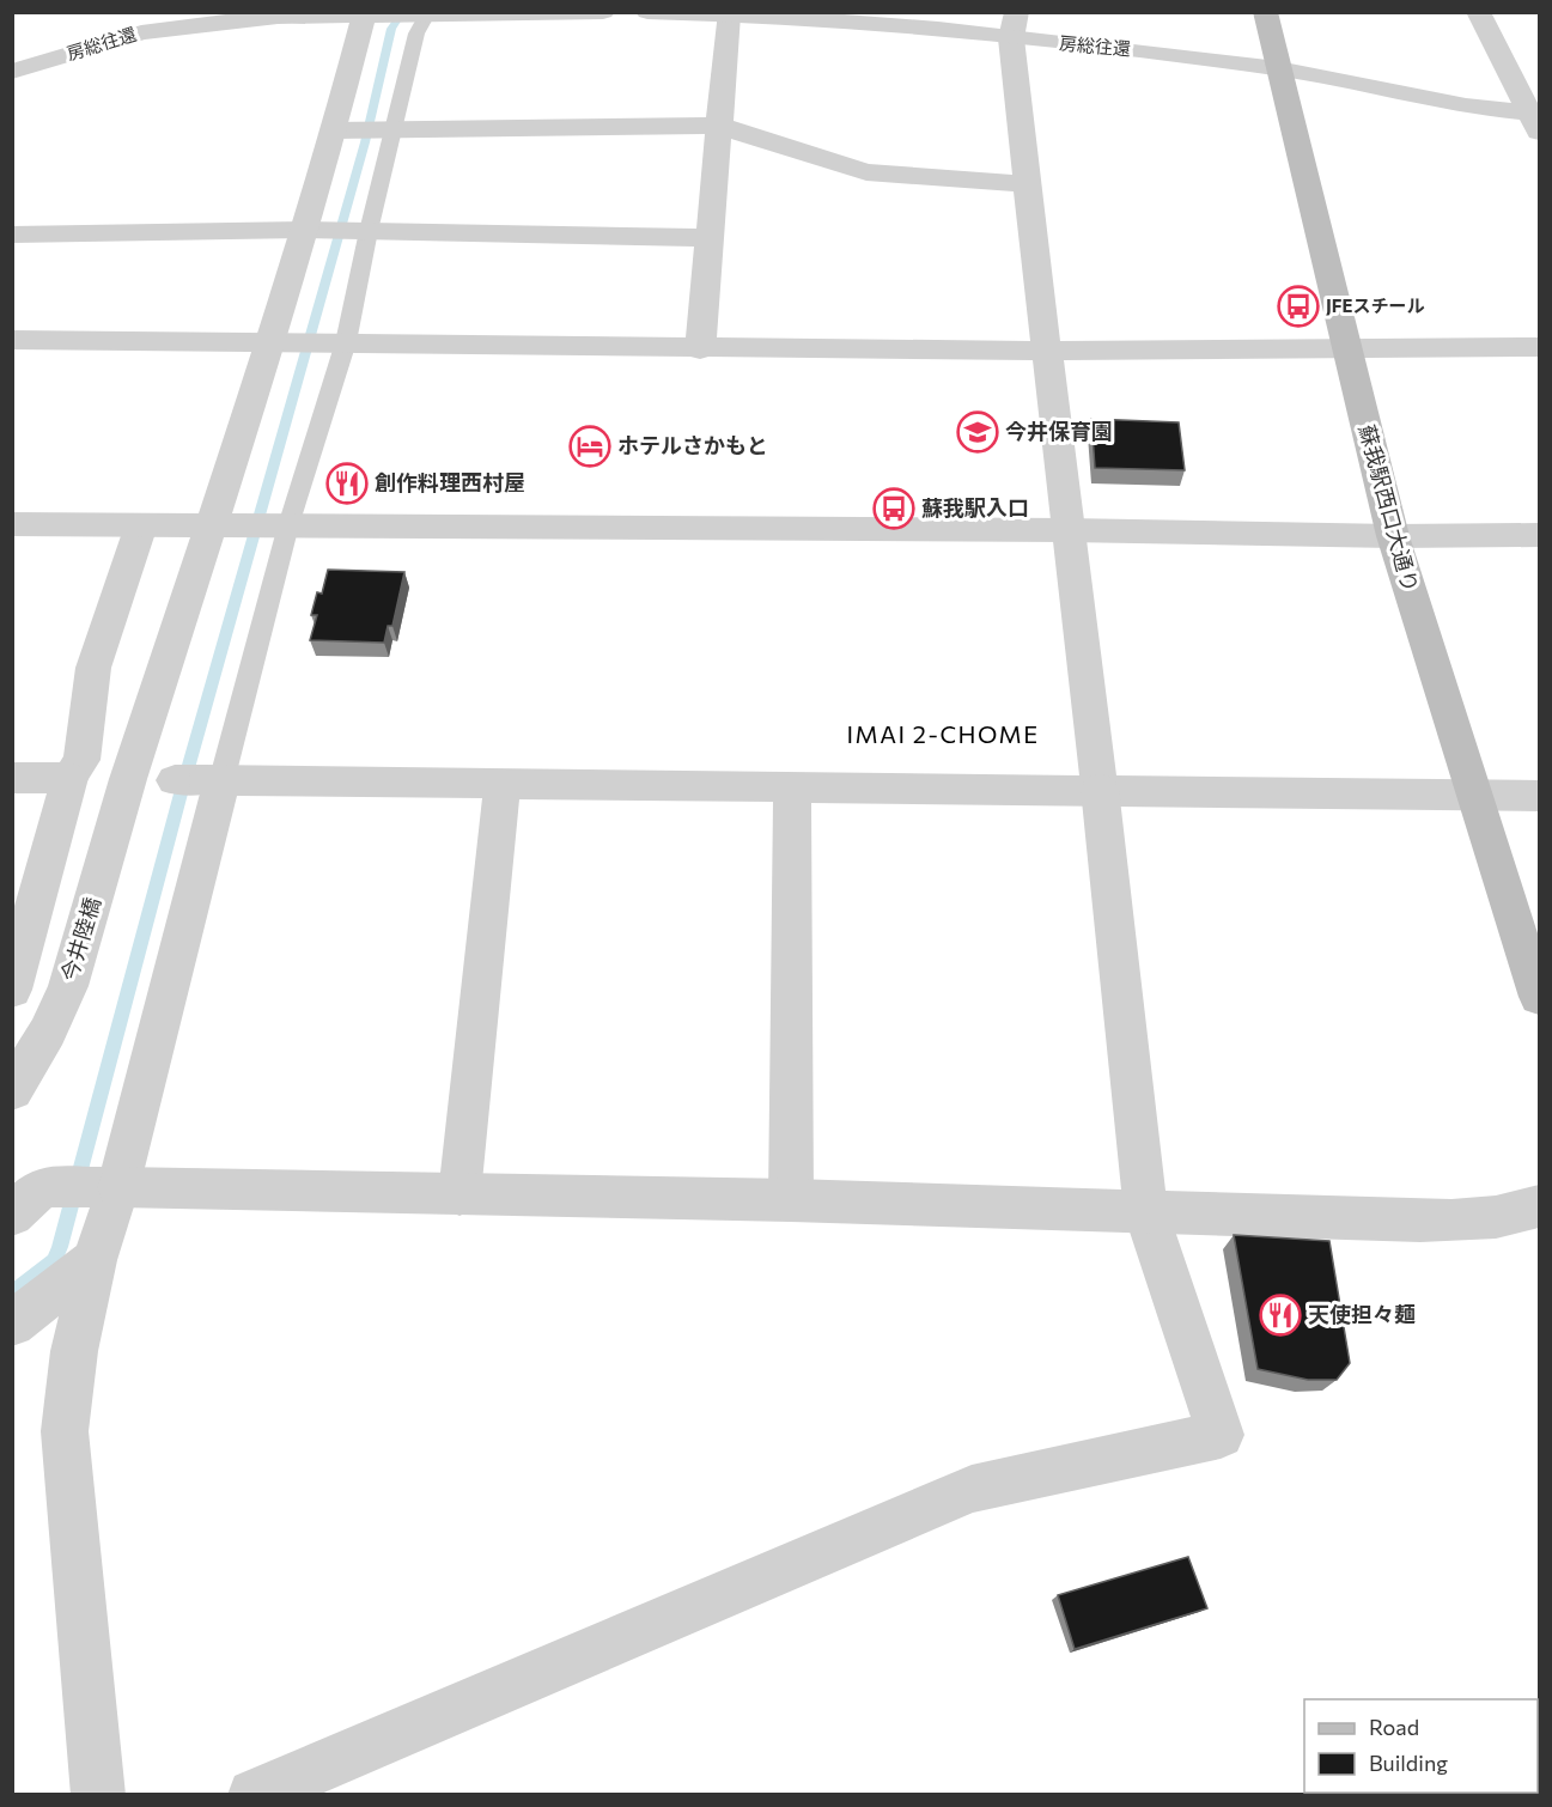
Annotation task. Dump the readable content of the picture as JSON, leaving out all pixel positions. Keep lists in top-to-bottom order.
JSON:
{
  "streets": {
    "main road": ["蘇我駅西口大通り"],
    "street": ["房総往還", "今井陸橋"]
  },
  "crossings": [
    ["房総往還", "蘇我駅西口大通り"],
    ["房総往還", "今井陸橋"]
  ],
  "districts": ["IMAI 2-CHOME"],
  "places": {
    "bus stop": ["JFEスチール", "蘇我駅入口"],
    "school or university": ["今井保育園"],
    "hotel": ["ホテルさかもと"],
    "restaurant": ["創作料理西村屋", "天使担々麺"]
  },
  "legend": ["Road", "Building"]
}
